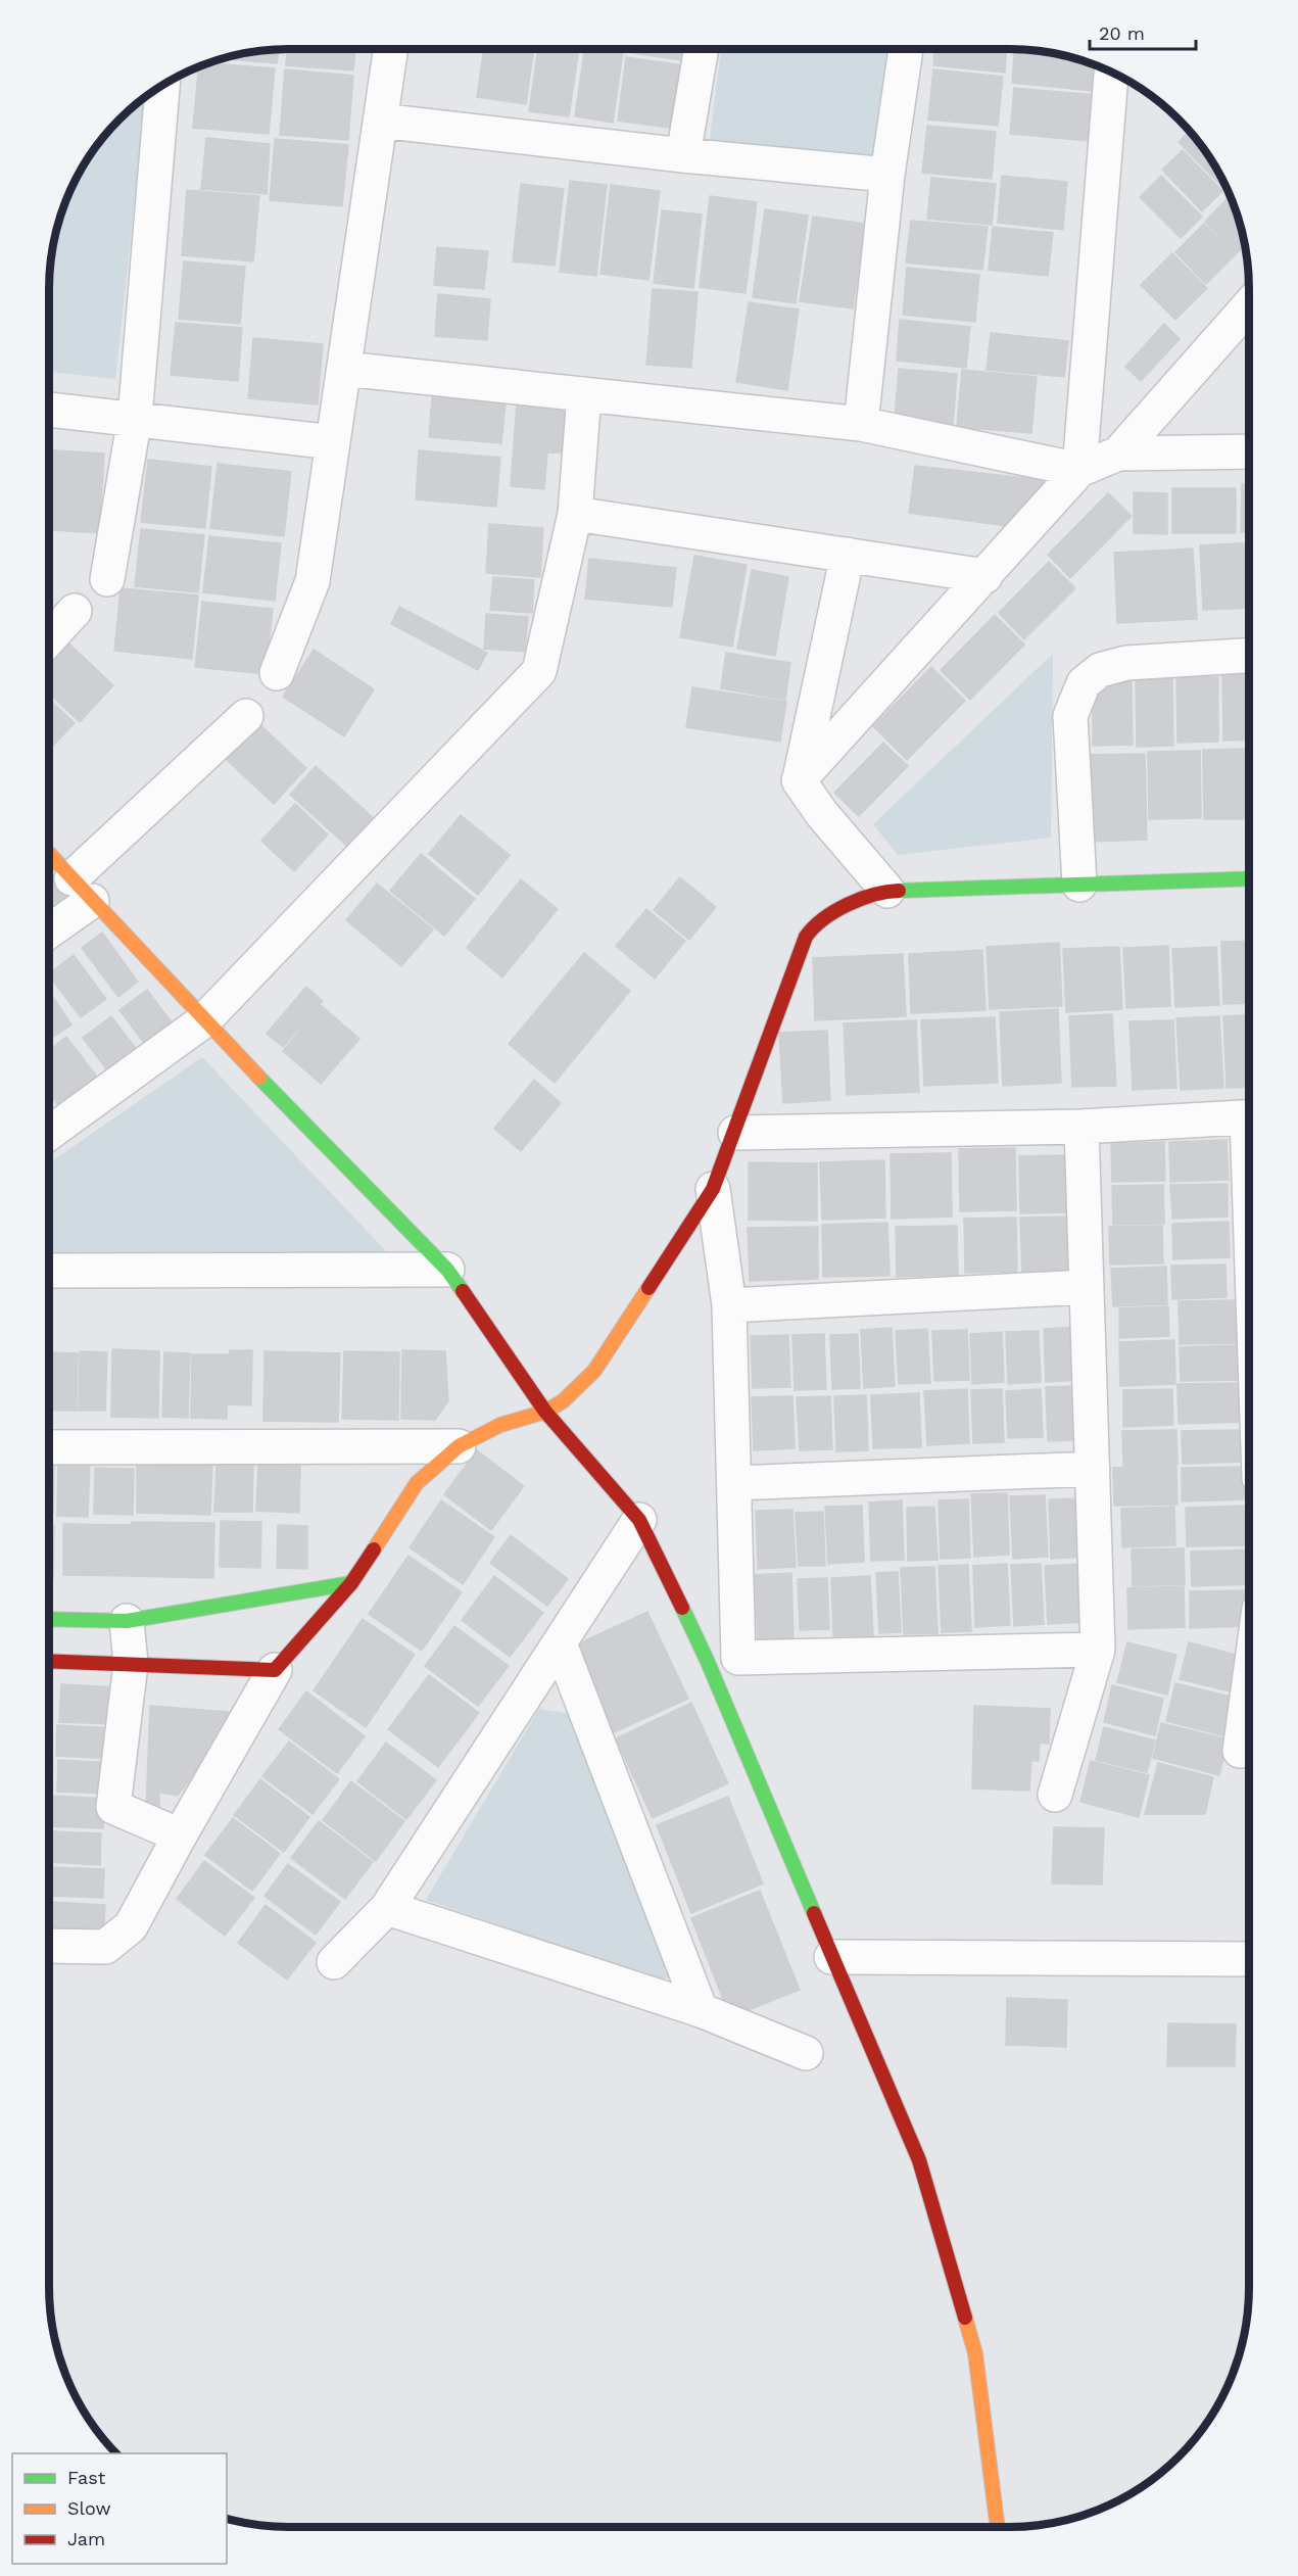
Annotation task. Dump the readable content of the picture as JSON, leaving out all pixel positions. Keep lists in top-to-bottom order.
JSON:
{
  "legend": ["Fast", "Slow", "Jam"],
  "scale_bar": "20 m"
}
